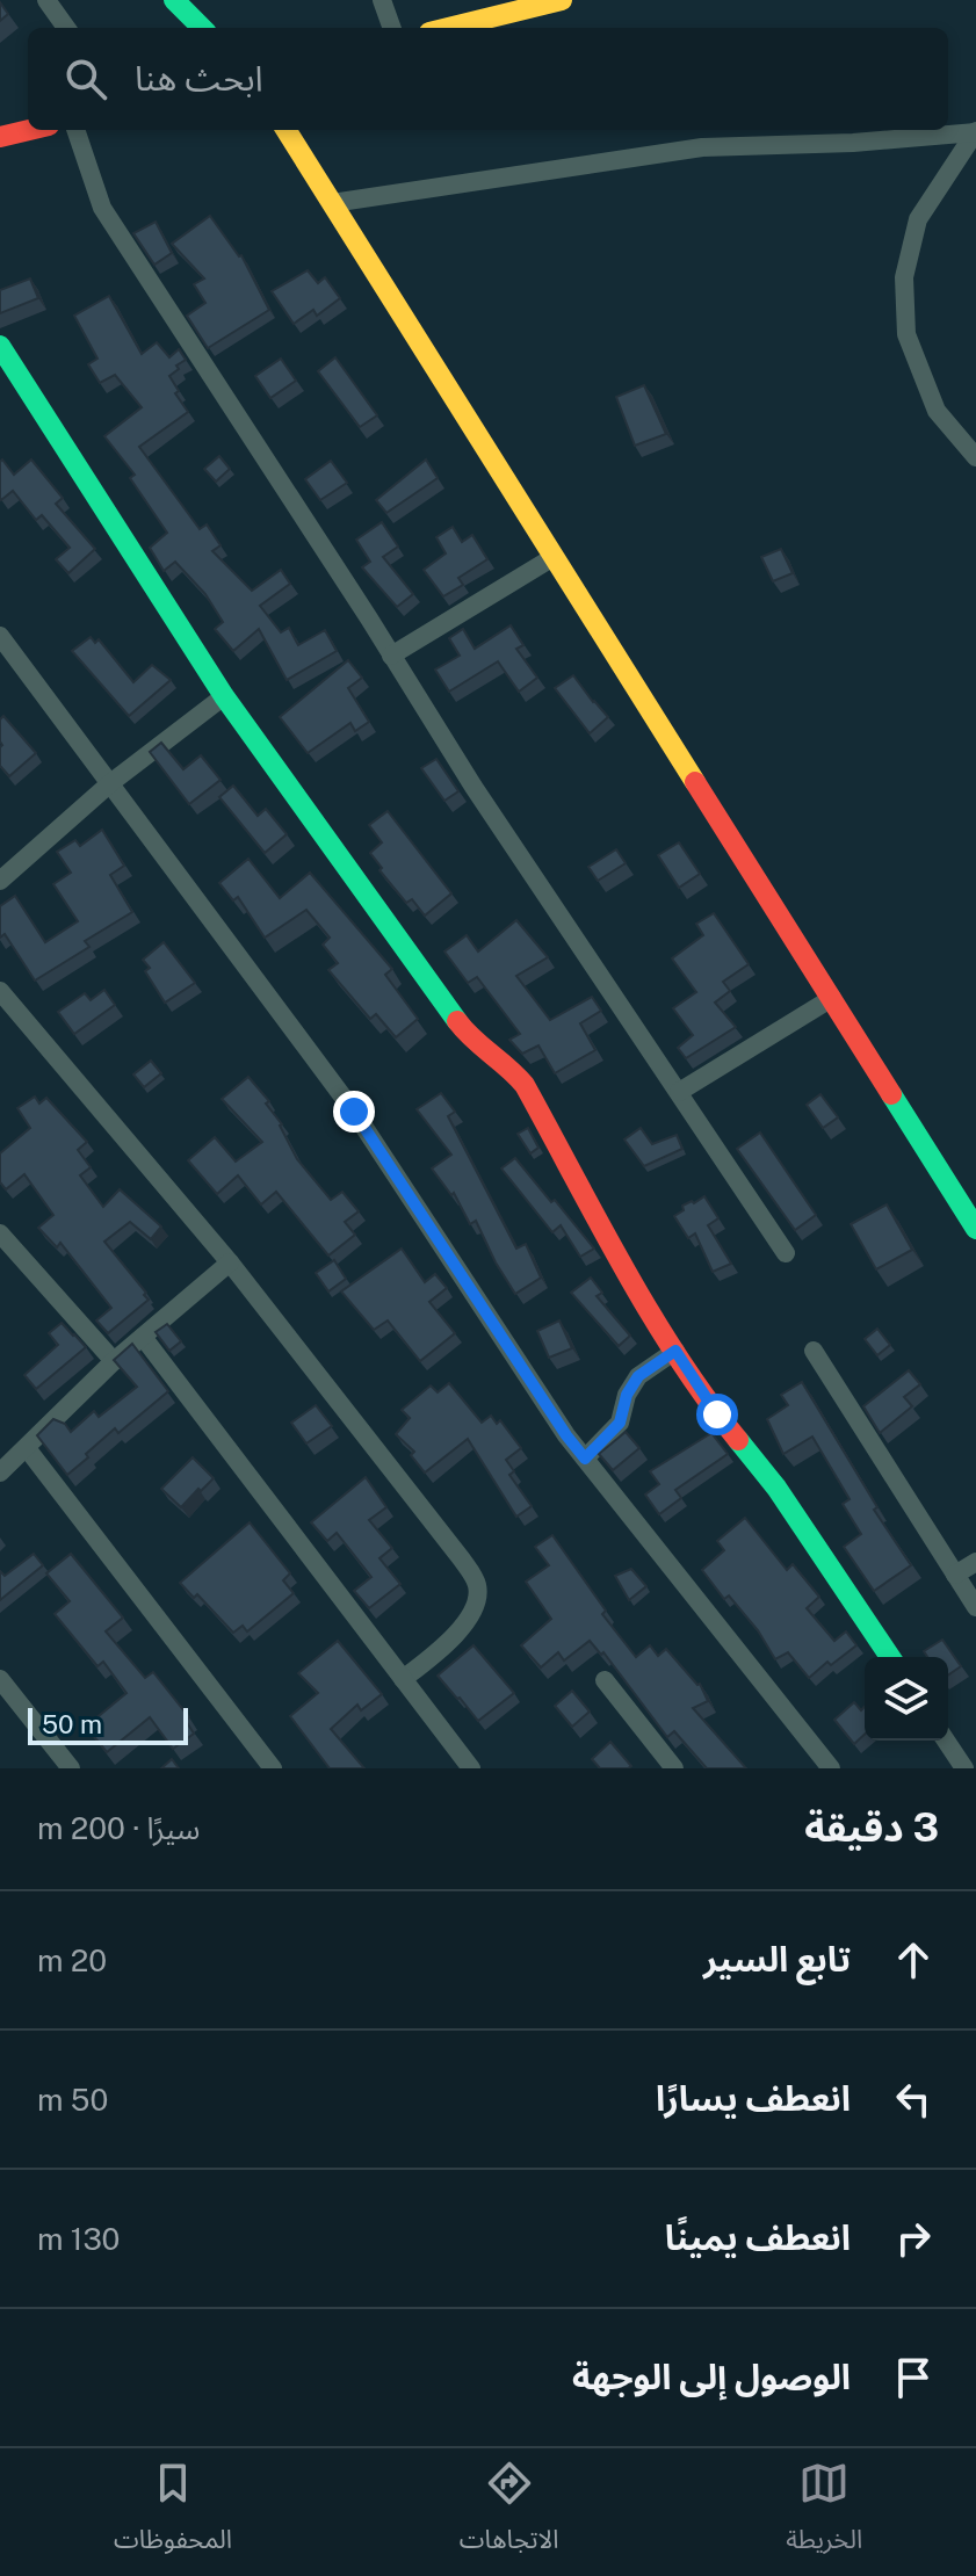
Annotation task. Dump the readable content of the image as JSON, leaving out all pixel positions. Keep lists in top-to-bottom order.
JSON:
{
  "scale_bar": "50 m",
  "page": {
    "search": "ابحث هنا",
    "scale": "50 m",
    "heading": ["3 دقيقة", "سيرًا · 200 m"],
    "list": [
      ["تابع السير", "20 m"],
      ["انعطف يسارًا", "50 m"],
      ["انعطف يمينًا", "130 m"],
      "الوصول إلى الوجهة"
    ],
    "nav": ["الخريطة", "الاتجاهات", "المحفوظات"]
  }
}
